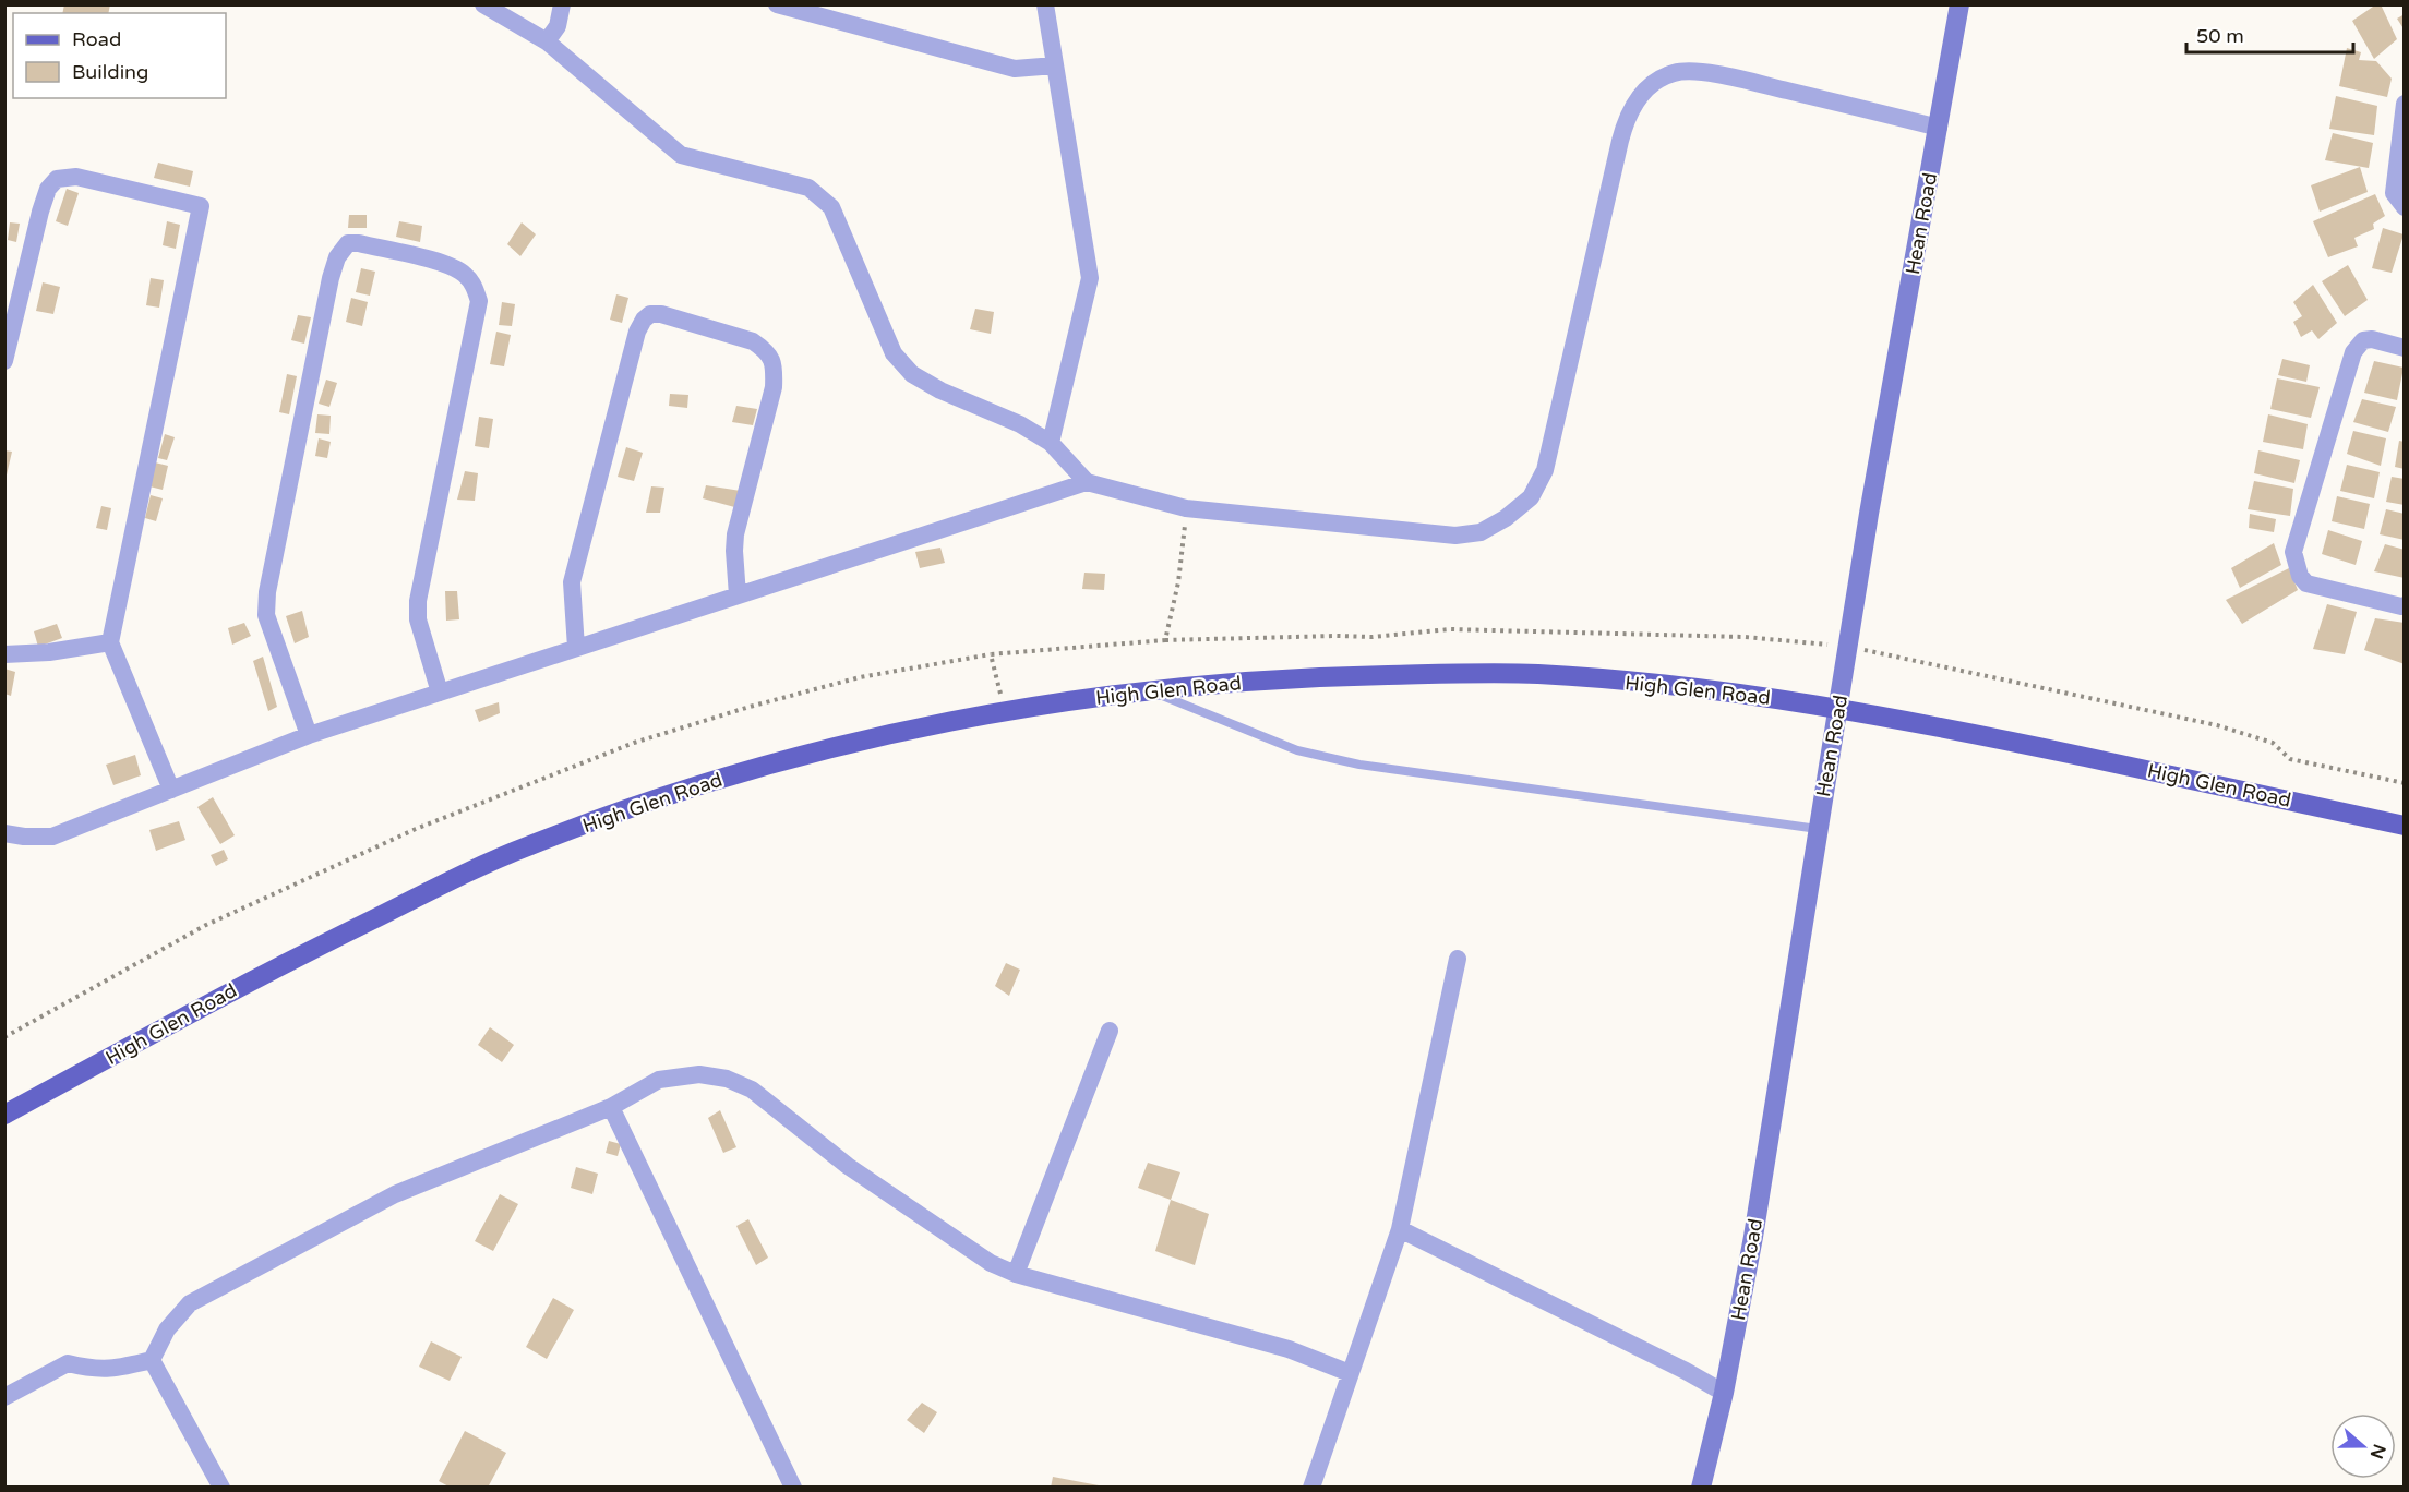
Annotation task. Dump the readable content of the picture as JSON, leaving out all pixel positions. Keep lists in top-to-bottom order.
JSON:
{
  "streets": {
    "main road": ["High Glen Road"],
    "street": ["Hean Road"]
  },
  "crossings": [
    ["Hean Road", "High Glen Road"]
  ],
  "legend": ["Road", "Building"],
  "scale_bar": "50 m",
  "north": "right"
}
